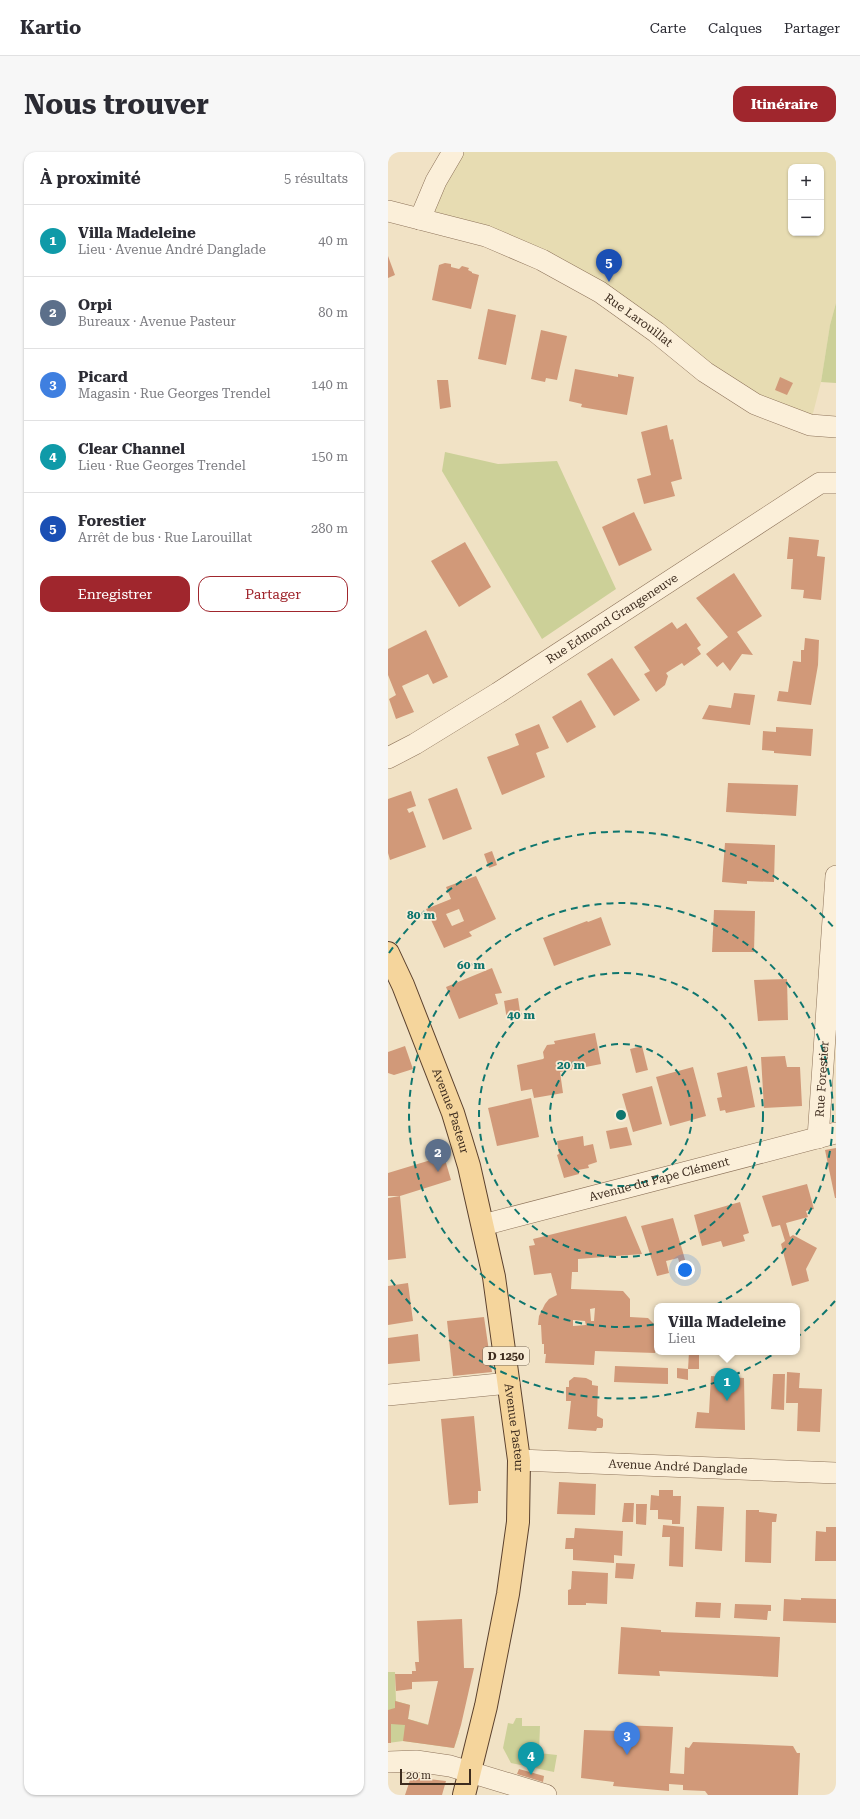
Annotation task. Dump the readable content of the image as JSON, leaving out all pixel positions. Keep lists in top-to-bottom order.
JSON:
{
  "streets": {
    "main road": ["Avenue Pasteur", "D 1250"],
    "street": [
      "Rue Larouillat",
      "Rue Edmond Grangeneuve",
      "Rue Forestier",
      "Avenue du Pape Clément",
      "Avenue André Danglade"
    ]
  },
  "crossings": [
    ["Rue Forestier", "Avenue du Pape Clément"],
    ["Avenue Pasteur", "Avenue du Pape Clément"],
    ["Avenue Pasteur", "Avenue André Danglade"]
  ],
  "scale_bar": "20 m",
  "page": {
    "header": "Kartio",
    "nav": ["Carte", "Calques", "Partager"],
    "buttons": [
      "Itinéraire",
      ["Enregistrer", "Partager"]
    ],
    "title": "Nous trouver",
    "heading": ["À proximité", "5 résultats"],
    "map_buttons": ["+", "−"],
    "list": [
      {
        "mark": "1",
        "name": "Villa Madeleine",
        "note": "Lieu · Avenue André Danglade",
        "value": "40 m"
      },
      {
        "mark": "2",
        "name": "Orpi",
        "note": "Bureaux · Avenue Pasteur",
        "value": "80 m"
      },
      {
        "mark": "3",
        "name": "Picard",
        "note": "Magasin · Rue Georges Trendel",
        "value": "140 m"
      },
      {
        "mark": "4",
        "name": "Clear Channel",
        "note": "Lieu · Rue Georges Trendel",
        "value": "150 m"
      },
      {
        "mark": "5",
        "name": "Forestier",
        "note": "Arrêt de bus · Rue Larouillat",
        "value": "280 m"
      }
    ],
    "pins": [
      "5",
      "2",
      "1",
      "3",
      "4"
    ],
    "popup": ["Villa Madeleine", "Lieu"],
    "scale": "20 m"
  },
  "rings": [
    "80 m",
    "60 m",
    "40 m",
    "20 m"
  ]
}
